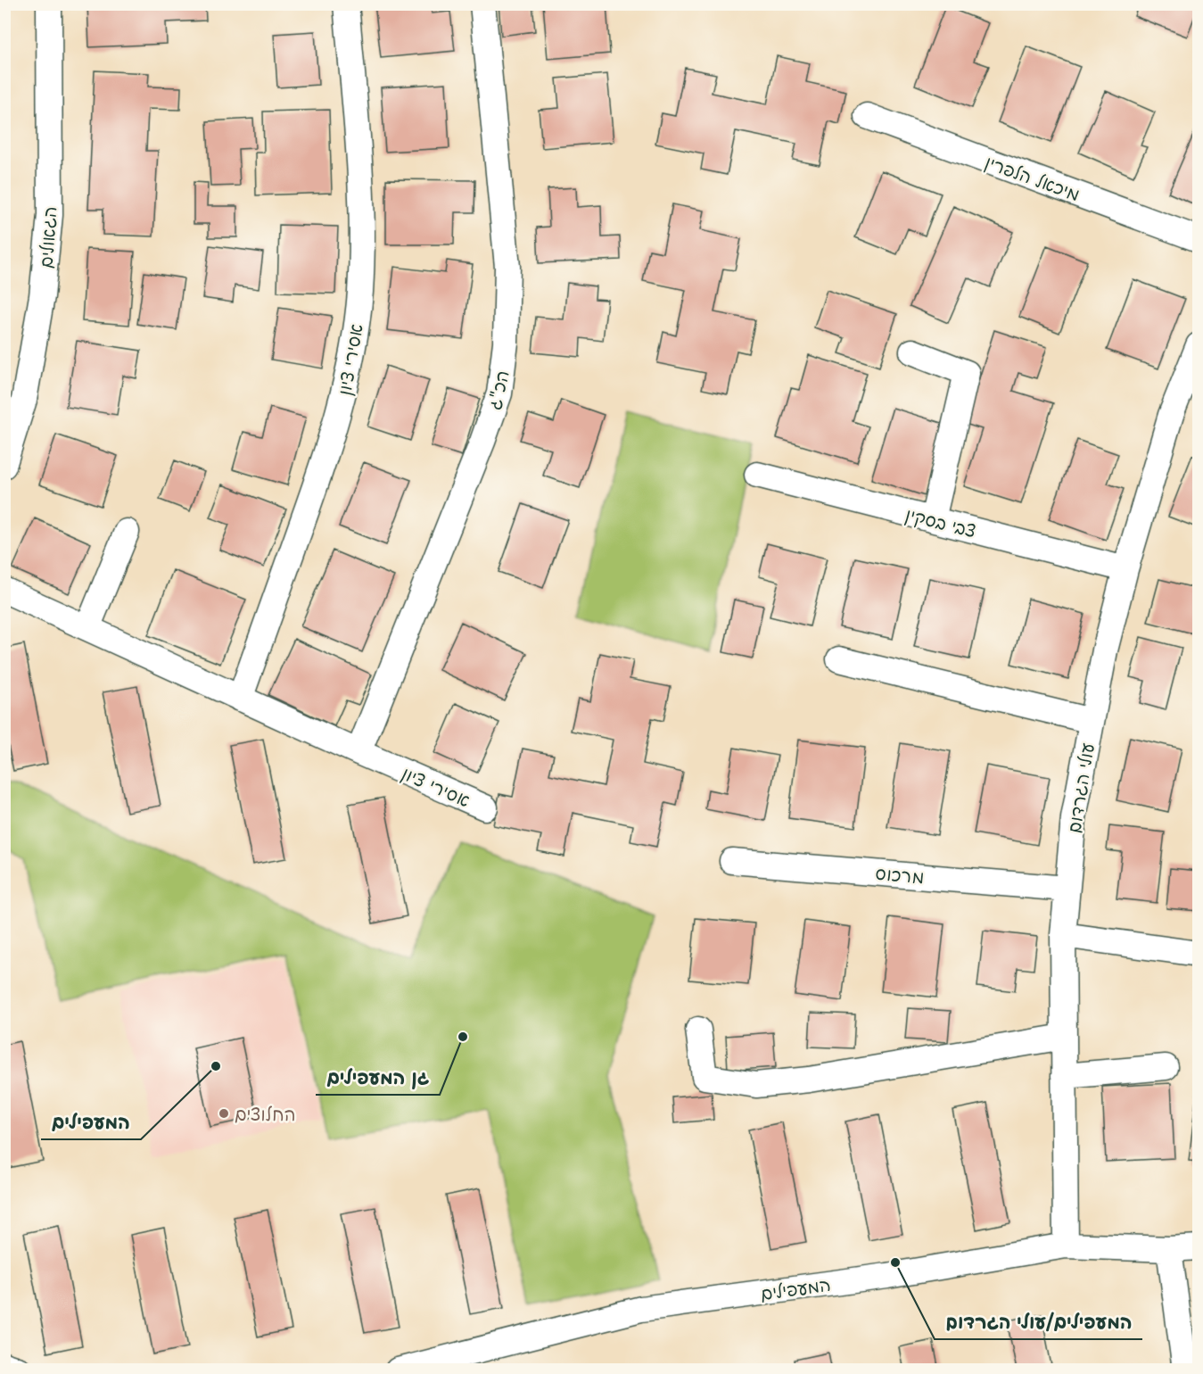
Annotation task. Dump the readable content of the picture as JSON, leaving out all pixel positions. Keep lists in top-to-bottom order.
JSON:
{
  "streets": {
    "street": [
      "מיכאל הלפרין",
      "הגאולים",
      "אסירי ציון",
      "הכ\"ג",
      "צבי בסקין",
      "עולי הגרדום",
      "מרכוס",
      "המעפילים"
    ]
  },
  "crossings": [
    ["אסירי ציון", "הכ\"ג"],
    ["צבי בסקין", "עולי הגרדום"],
    ["עולי הגרדום", "מרכוס"],
    ["עולי הגרדום", "המעפילים"]
  ],
  "places": [
    "גן המעפילים",
    "המעפילים",
    "החלוצים",
    "המעפילים/עולי הגרדום"
  ]
}
